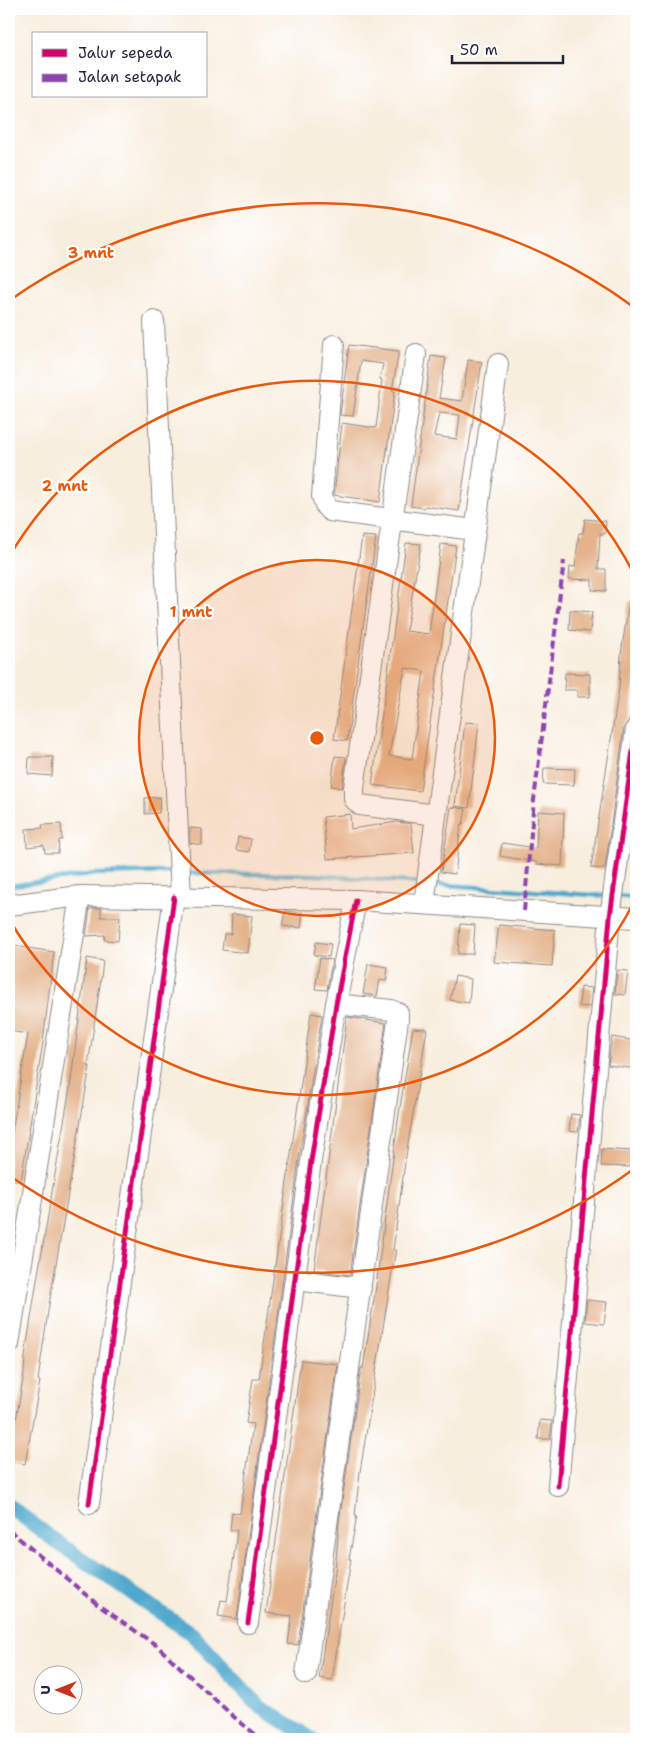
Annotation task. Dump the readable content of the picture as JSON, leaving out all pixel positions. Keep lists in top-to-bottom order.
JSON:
{
  "legend": ["Jalur sepeda", "Jalan setapak"],
  "scale_bar": "50 m",
  "north": "left",
  "rings": ["3 mnt", "2 mnt", "1 mnt"]
}
